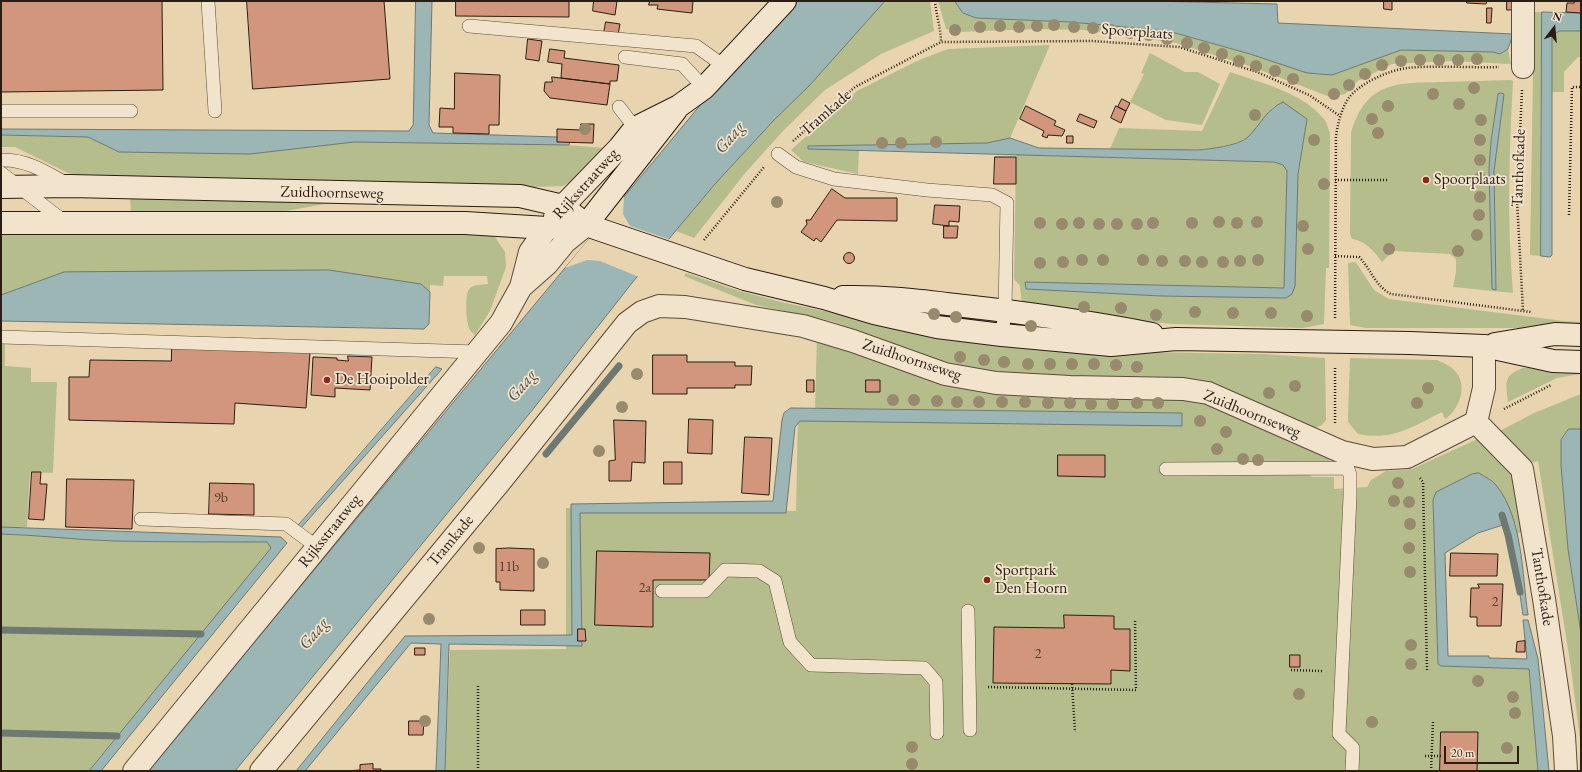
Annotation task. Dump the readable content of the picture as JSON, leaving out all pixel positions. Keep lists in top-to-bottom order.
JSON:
{
  "streets": {
    "street": [
      "Tramkade",
      "Tanthofkade",
      "Rijksstraatweg",
      "Zuidhoornseweg"
    ],
    "path": ["Spoorplaats"]
  },
  "crossings": [
    ["Spoorplaats", "Tramkade"],
    ["Tramkade", "Zuidhoornseweg"],
    ["Tanthofkade", "Zuidhoornseweg"],
    ["Rijksstraatweg", "Zuidhoornseweg"]
  ],
  "water": ["Gaag"],
  "places": ["Spoorplaats", "De Hooipolder", "Sportpark Den Hoorn"],
  "house_numbers": [
    "9b",
    "11b",
    "2a",
    "2",
    "2"
  ],
  "scale_bar": "20 m",
  "north": "top"
}
